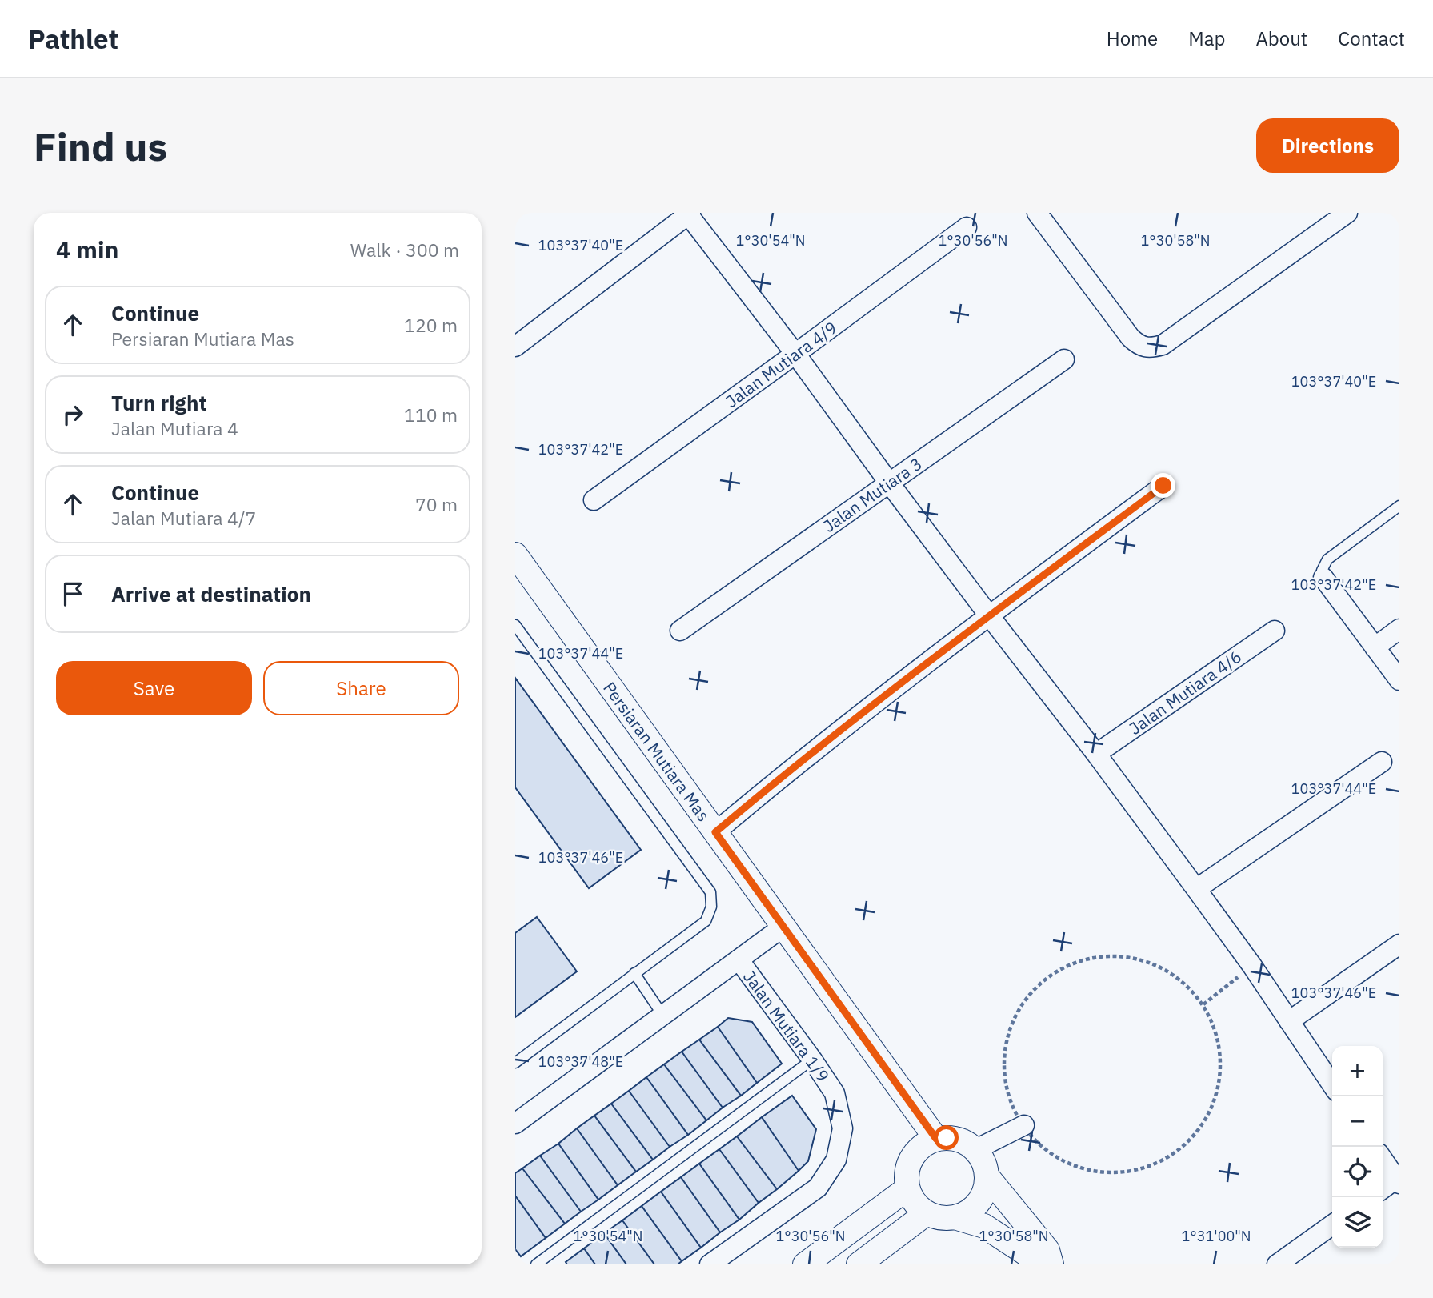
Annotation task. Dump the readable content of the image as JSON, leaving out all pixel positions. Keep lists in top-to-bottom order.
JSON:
{
  "streets": {
    "street": [
      "Jalan Mutiara 4/9",
      "Jalan Mutiara 3",
      "Jalan Mutiara 4/6",
      "Persiaran Mutiara Mas",
      "Jalan Mutiara 1/9"
    ]
  },
  "page": {
    "header": "Pathlet",
    "nav": [
      "Home",
      "Map",
      "About",
      "Contact"
    ],
    "buttons": [
      "Directions",
      ["Save", "Share"]
    ],
    "title": "Find us",
    "heading": ["4 min", "Walk · 300 m"],
    "list": [
      ["Continue", "Persiaran Mutiara Mas", "120 m"],
      ["Turn right", "Jalan Mutiara 4", "110 m"],
      ["Continue", "Jalan Mutiara 4/7", "70 m"],
      "Arrive at destination"
    ],
    "map_buttons": ["+", "−"]
  },
  "coordinates": [
    "1°30'54\"N",
    "1°30'56\"N",
    "1°30'58\"N",
    "103°37'40\"E",
    "103°37'42\"E",
    "103°37'44\"E",
    "103°37'46\"E",
    "103°37'48\"E",
    "1°31'00\"N"
  ]
}
